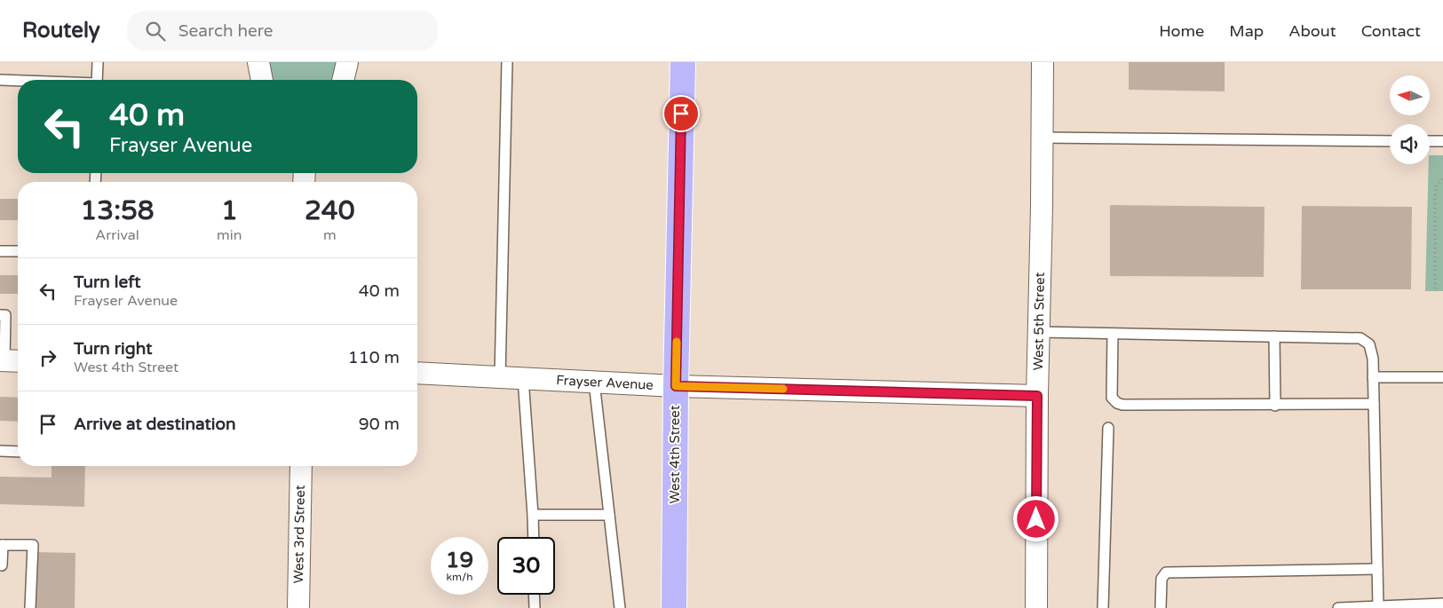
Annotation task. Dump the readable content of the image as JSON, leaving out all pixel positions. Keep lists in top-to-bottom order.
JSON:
{
  "streets": {
    "main road": ["West 4th Street"],
    "street": ["West 5th Street", "Frayser Avenue", "West 3rd Street"]
  },
  "crossings": [
    ["West 5th Street", "Frayser Avenue"],
    ["Frayser Avenue", "West 4th Street"]
  ],
  "north": "left",
  "page": {
    "header": "Routely",
    "search": "Search here",
    "nav": [
      "Home",
      "Map",
      "About",
      "Contact"
    ],
    "turn": ["40 m", "Frayser Avenue"],
    "eta": [
      "13:58",
      "Arrival",
      "1",
      "min",
      "240",
      "m"
    ],
    "list": [
      {
        "name": "Turn left",
        "note": "Frayser Avenue",
        "value": "40 m"
      },
      {
        "name": "Turn right",
        "note": "West 4th Street",
        "value": "110 m"
      },
      {
        "name": "Arrive at destination",
        "value": "90 m"
      }
    ],
    "speed": "19 km/h",
    "limit": "30"
  }
}
